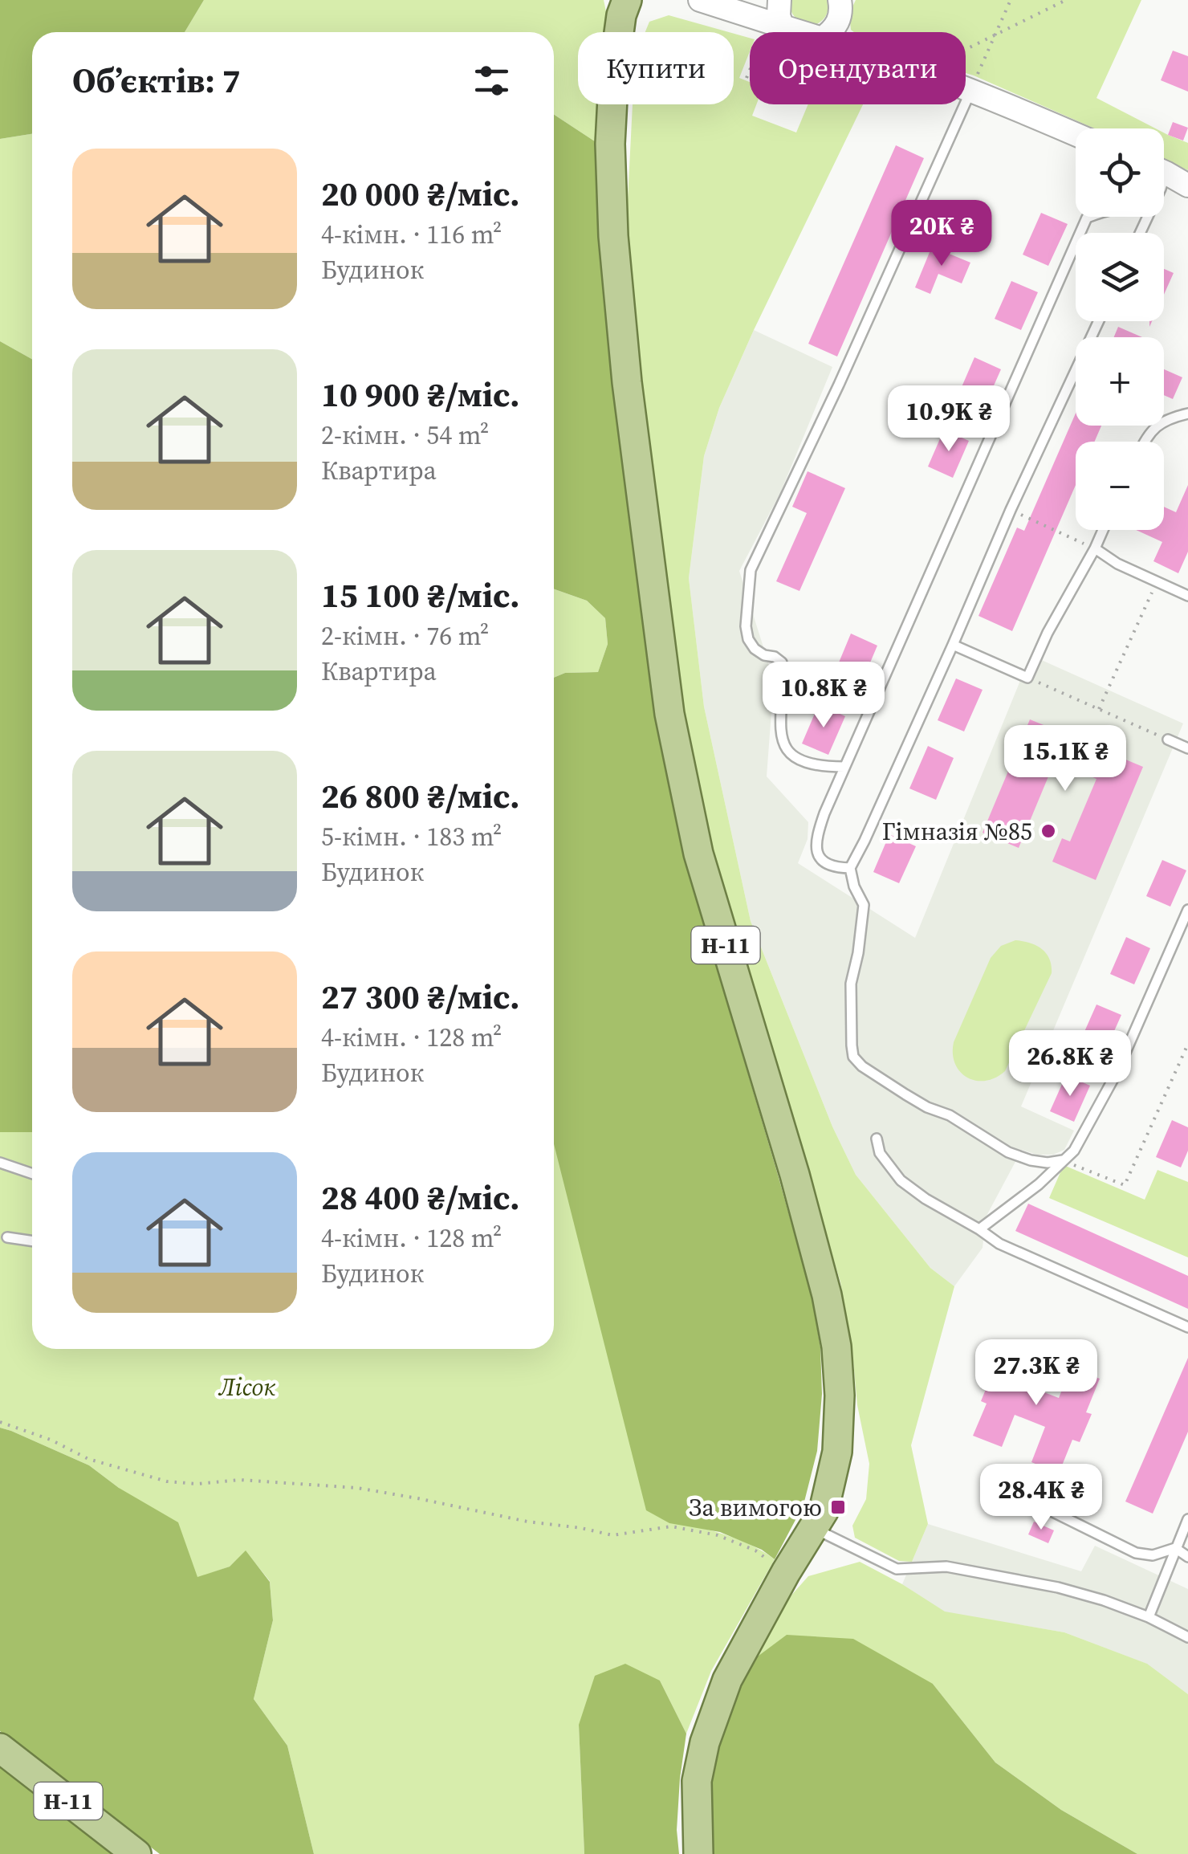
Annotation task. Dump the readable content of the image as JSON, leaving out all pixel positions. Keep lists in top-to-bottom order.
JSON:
{
  "streets": {
    "main road": ["Н-11"]
  },
  "parks": ["Лісок"],
  "places": {
    "other": ["Гімназія №85"],
    "transit": ["За вимогою"]
  },
  "page": {
    "chip": ["Купити", "Орендувати"],
    "heading": "Об’єктів: 7",
    "map_buttons": ["+", "−"],
    "list": [
      {
        "name": "20 000 ₴/міс.",
        "note": "4-кімн. · 116 m² · Будинок"
      },
      {
        "name": "10 900 ₴/міс.",
        "note": "2-кімн. · 54 m² · Квартира"
      },
      {
        "name": "15 100 ₴/міс.",
        "note": "2-кімн. · 76 m² · Квартира"
      },
      {
        "name": "26 800 ₴/міс.",
        "note": "5-кімн. · 183 m² · Будинок"
      },
      {
        "name": "27 300 ₴/міс.",
        "note": "4-кімн. · 128 m² · Будинок"
      },
      {
        "name": "28 400 ₴/міс.",
        "note": "4-кімн. · 128 m² · Будинок"
      }
    ],
    "price": [
      "20K ₴",
      "10.9K ₴",
      "10.8K ₴",
      "15.1K ₴",
      "26.8K ₴",
      "27.3K ₴",
      "28.4K ₴"
    ]
  }
}
